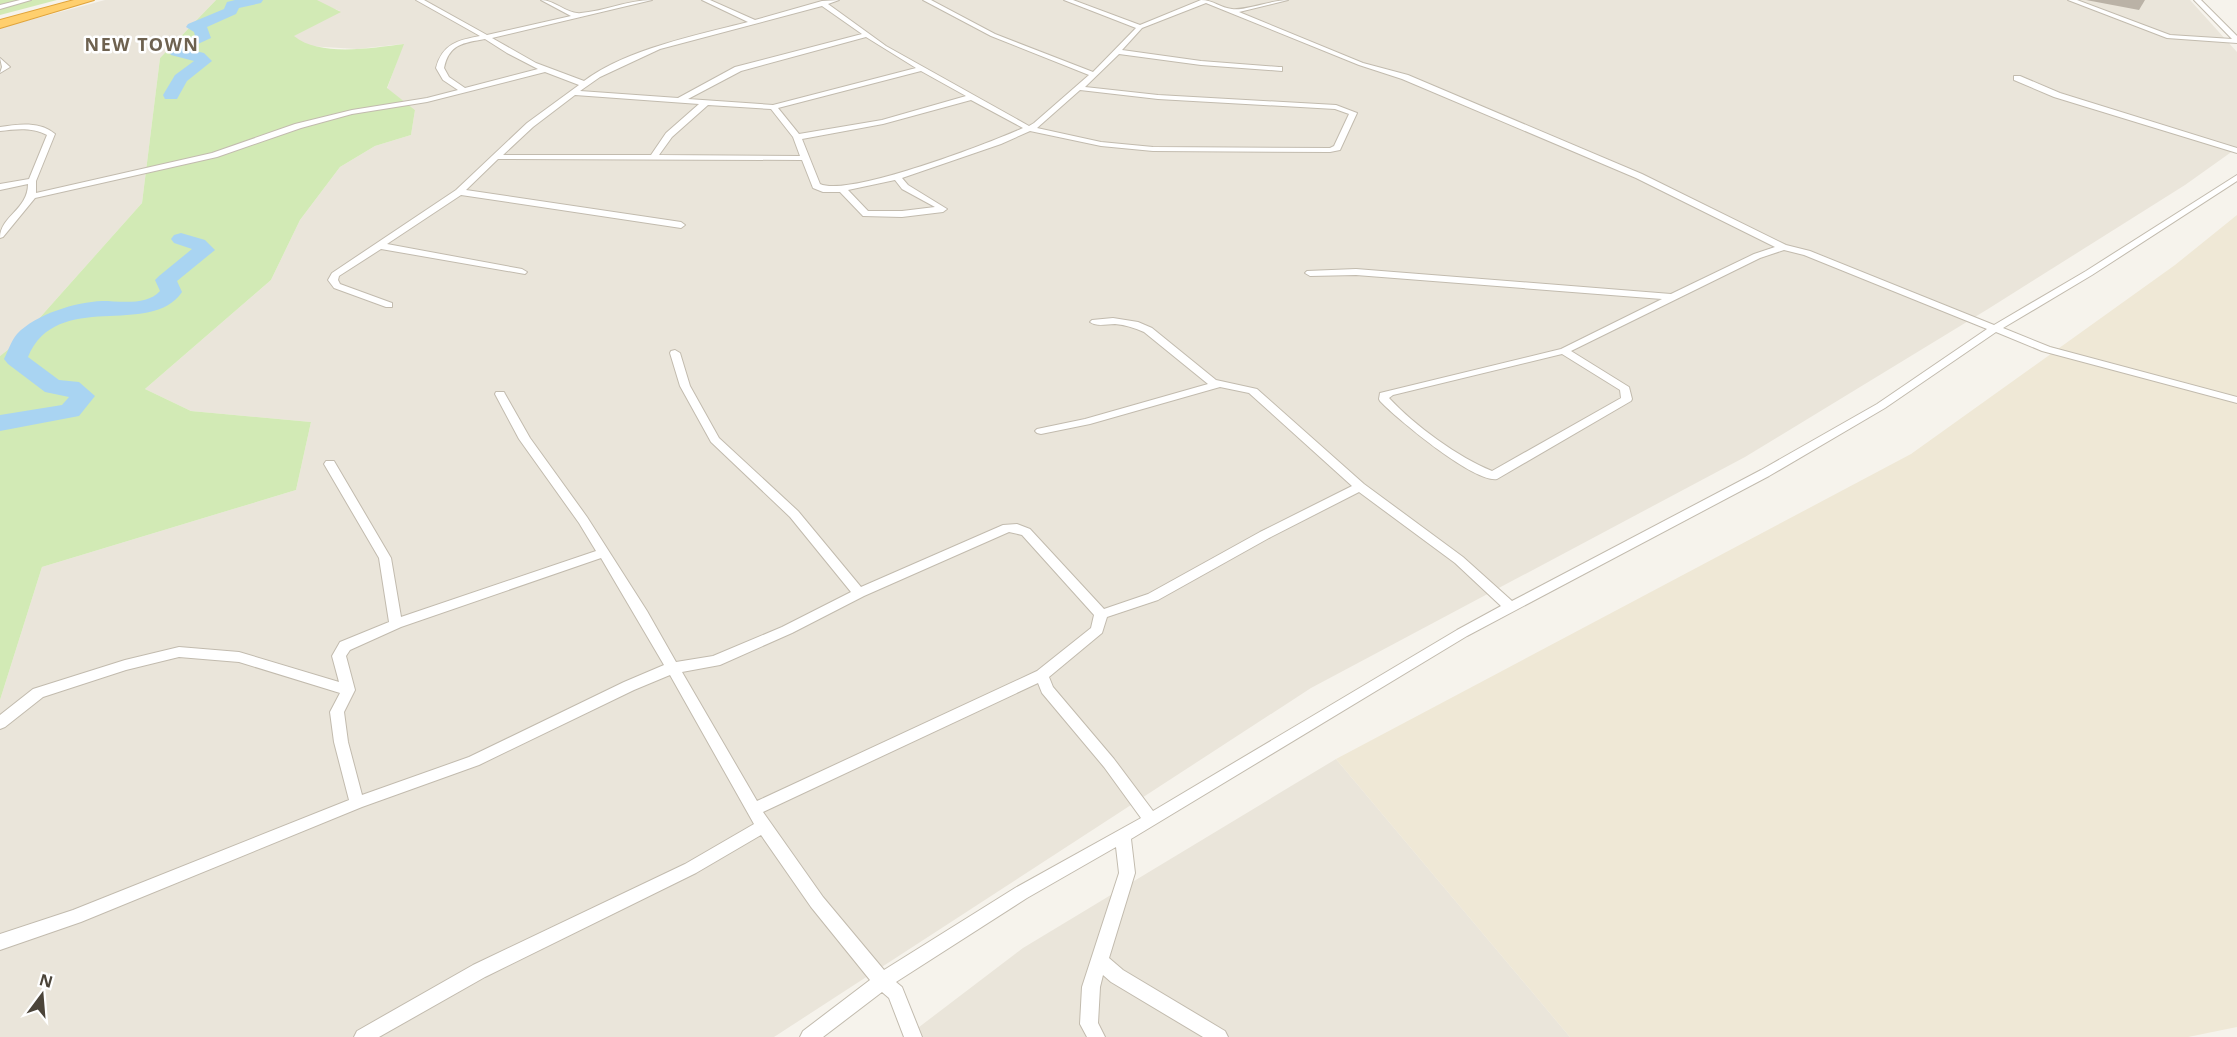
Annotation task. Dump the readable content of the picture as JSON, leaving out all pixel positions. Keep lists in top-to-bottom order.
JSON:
{
  "districts": ["NEW TOWN"],
  "north": "top"
}
